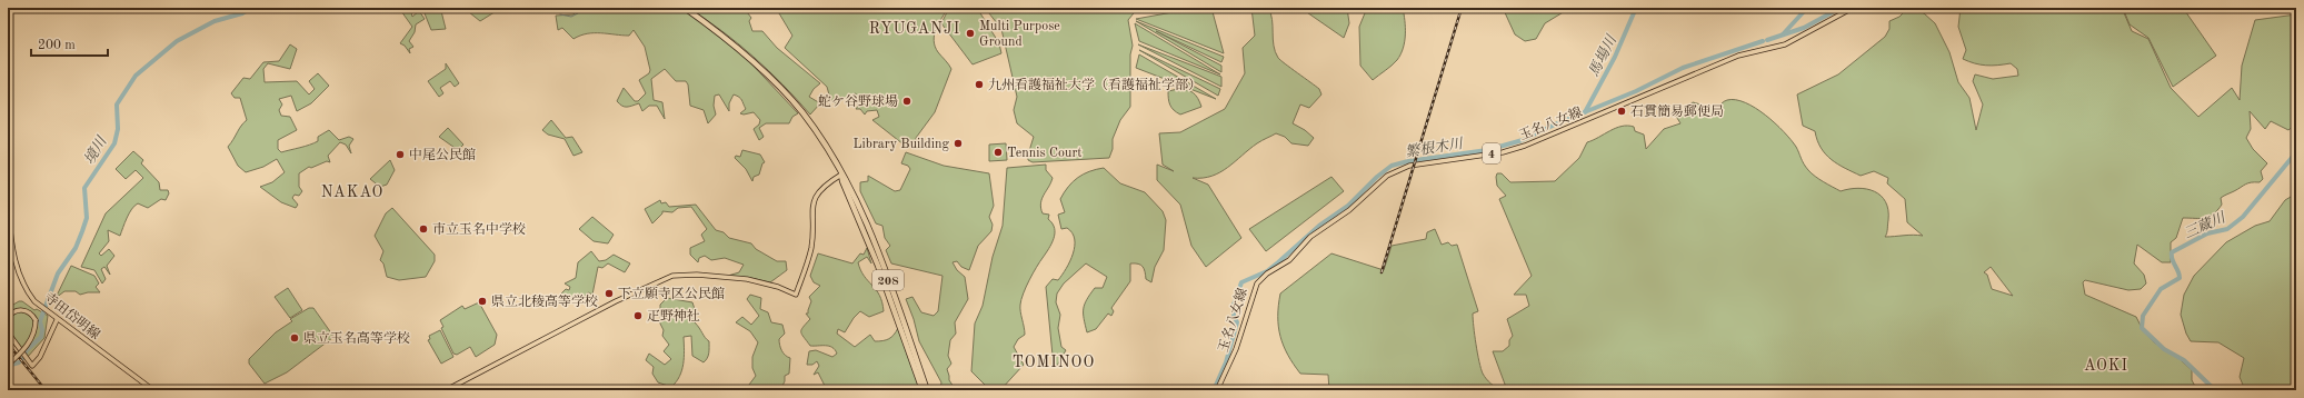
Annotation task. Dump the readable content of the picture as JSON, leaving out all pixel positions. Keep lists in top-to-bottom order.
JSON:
{
  "streets": {
    "highway": ["208"],
    "main road": ["玉名八女線", "4", "寺田岱明線"]
  },
  "districts": [
    "RYUGANJI",
    "NAKAO",
    "TOMINOO",
    "AOKI"
  ],
  "water": [
    "馬場川",
    "繁根木川",
    "境川",
    "三蔵川"
  ],
  "places": [
    "Multi Purpose Ground",
    "九州看護福祉大学（看護福祉学部）",
    "蛇ケ谷野球場",
    "石貫簡易郵便局",
    "Library Building",
    "Tennis Court",
    "中尾公民館",
    "市立玉名中学校",
    "下立願寺区公民館",
    "県立北稜高等学校",
    "疋野神社",
    "県立玉名高等学校"
  ],
  "scale_bar": "200 m"
}
